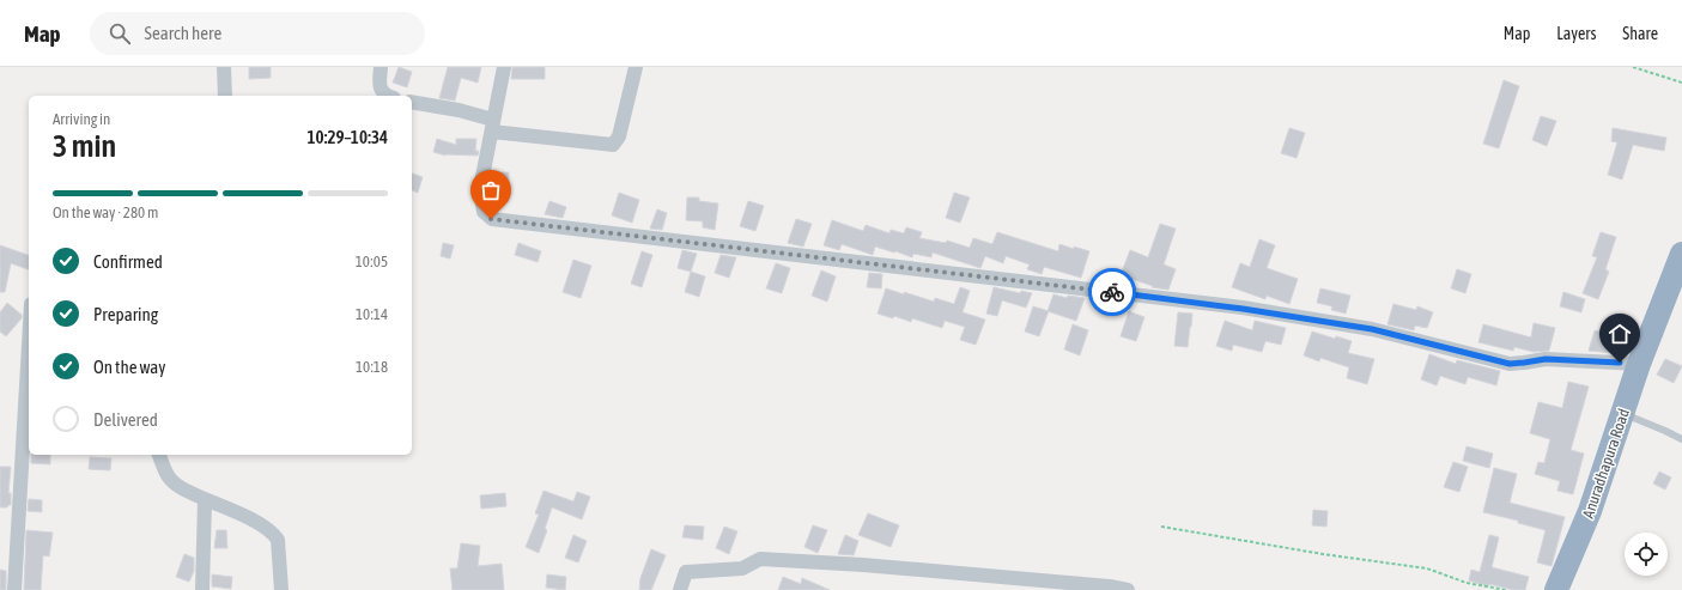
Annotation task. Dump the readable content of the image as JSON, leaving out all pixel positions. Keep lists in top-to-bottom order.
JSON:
{
  "streets": {
    "highway": ["Anuradhapura Road"]
  },
  "page": {
    "header": "Map",
    "search": "Search here",
    "nav": ["Map", "Layers", "Share"],
    "heading": ["3 min", "Arriving in", "10:29–10:34"],
    "bar": "On the way · 280 m",
    "list": [
      ["Confirmed", "10:05"],
      ["Preparing", "10:14"],
      ["On the way", "10:18"],
      "Delivered"
    ]
  }
}
